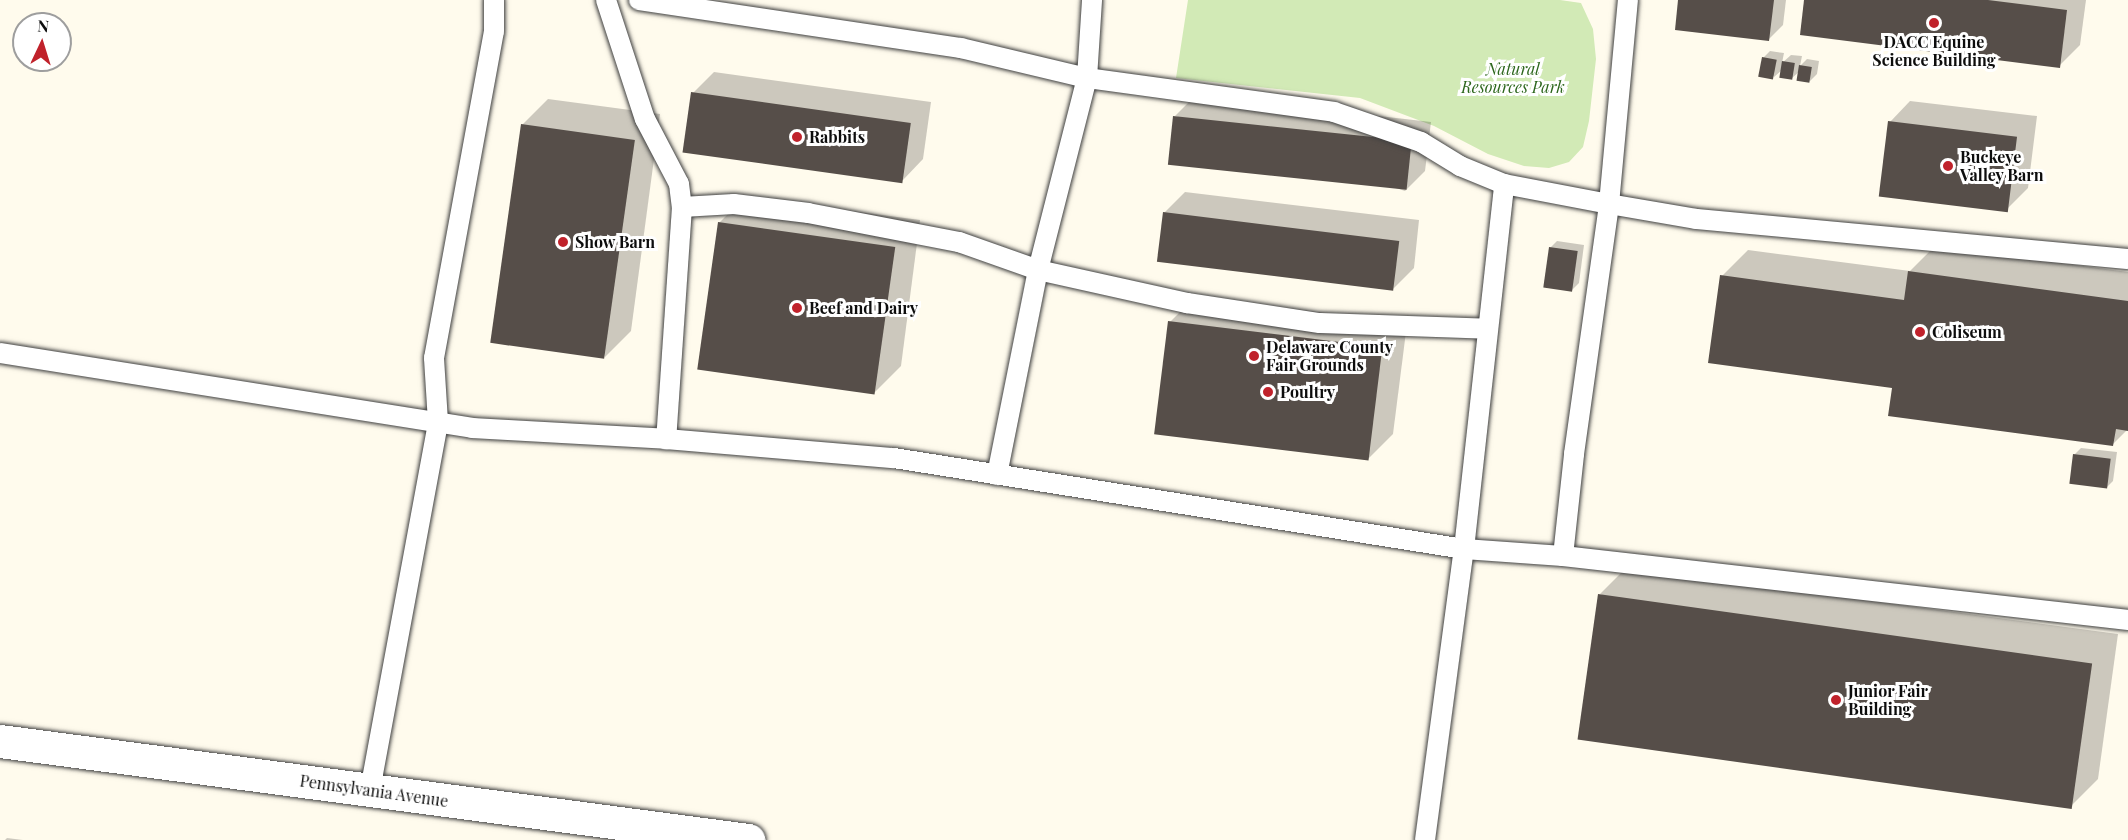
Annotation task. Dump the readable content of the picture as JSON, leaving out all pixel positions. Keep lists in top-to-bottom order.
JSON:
{
  "streets": {
    "street": ["Pennsylvania Avenue"]
  },
  "parks": ["Natural Resources Park"],
  "places": [
    "DACC Equine Science Building",
    "Rabbits",
    "Buckeye Valley Barn",
    "Show Barn",
    "Beef and Dairy",
    "Coliseum",
    "Delaware County Fair Grounds",
    "Poultry",
    "Junior Fair Building"
  ],
  "north": "top"
}
